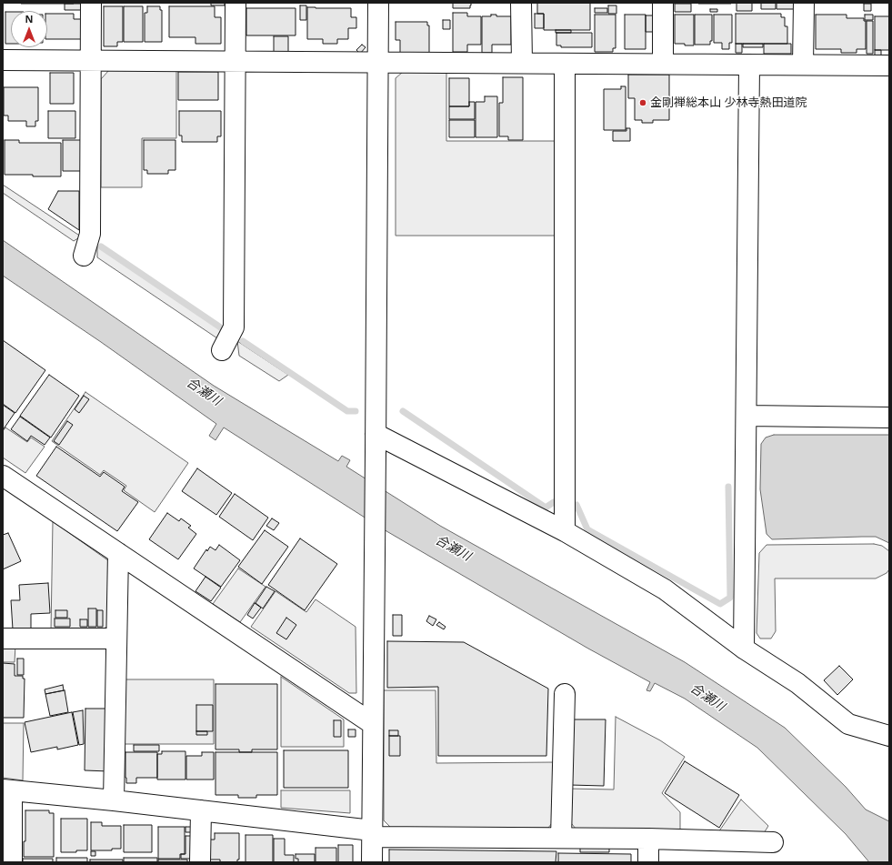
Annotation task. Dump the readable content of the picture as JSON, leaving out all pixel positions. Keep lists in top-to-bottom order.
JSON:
{
  "water": ["合瀬川"],
  "places": ["金剛禅総本山 少林寺熱田道院"],
  "north": "top"
}
